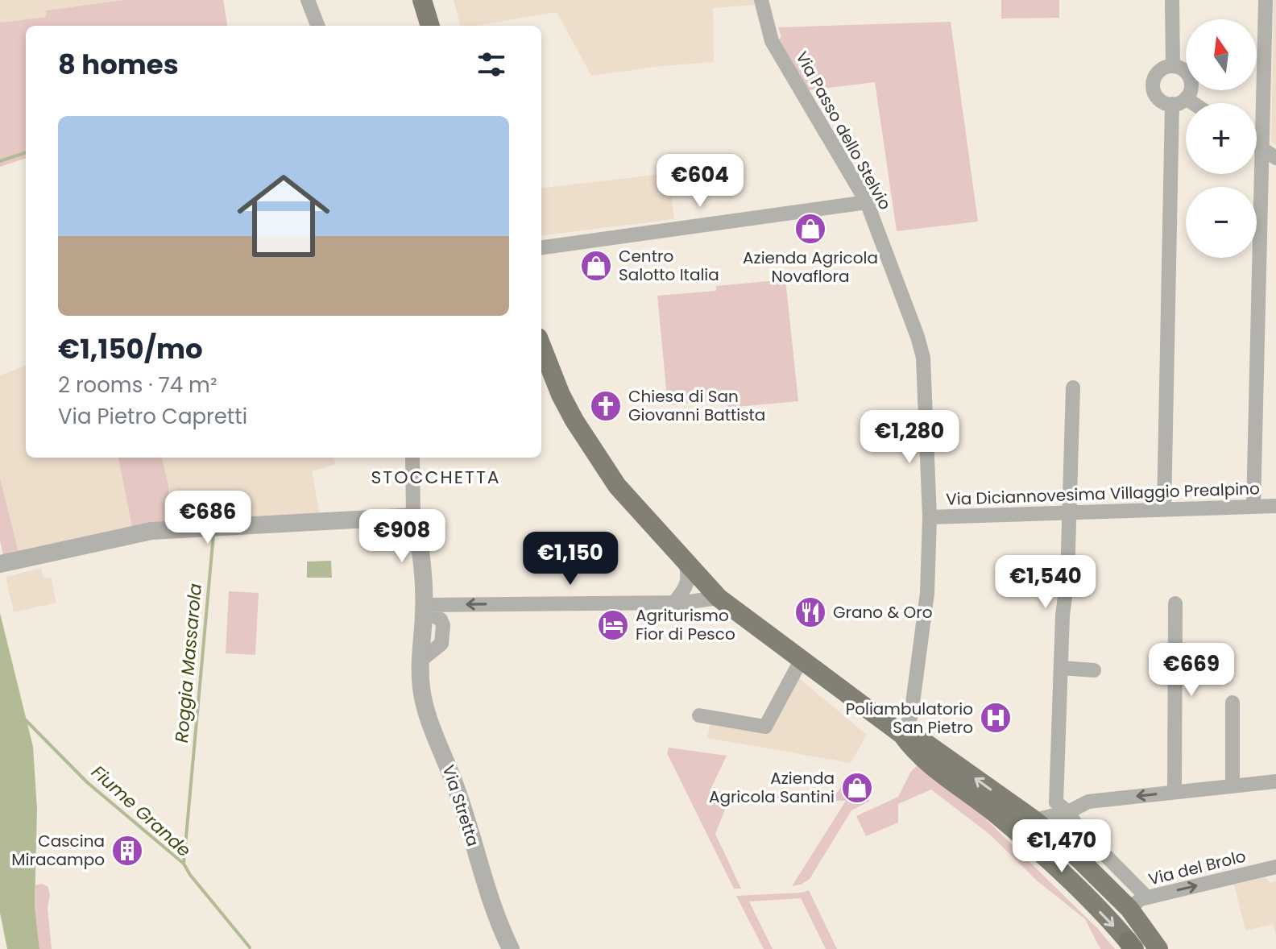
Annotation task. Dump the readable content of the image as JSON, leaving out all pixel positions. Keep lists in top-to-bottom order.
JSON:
{
  "streets": {
    "street": [
      "Via Passo dello Stelvio",
      "Via Diciannovesima Villaggio Prealpino",
      "Via Stretta",
      "Via del Brolo"
    ]
  },
  "crossings": [
    ["Via Passo dello Stelvio", "Via Diciannovesima Villaggio Prealpino"]
  ],
  "districts": ["STOCCHETTA"],
  "water": ["Roggia Massarola", "Fiume Grande"],
  "places": {
    "shop": ["Azienda Agricola Novaflora", "Centro Salotto Italia", "Azienda Agricola Santini"],
    "church": ["Chiesa di San Giovanni Battista"],
    "restaurant": ["Grano & Oro"],
    "hotel": ["Agriturismo Fior di Pesco"],
    "hospital": ["Poliambulatorio San Pietro"],
    "building": ["Cascina Miracampo"]
  },
  "north": "top",
  "page": {
    "map_buttons": ["+", "−"],
    "heading": "8 homes",
    "list": [
      {
        "name": "€1,150/mo",
        "note": "2 rooms · 74 m² · Via Pietro Capretti"
      }
    ],
    "price": [
      "€604",
      "€1,280",
      "€686",
      "€908",
      "€1,150",
      "€1,540",
      "€669",
      "€1,470"
    ]
  }
}
